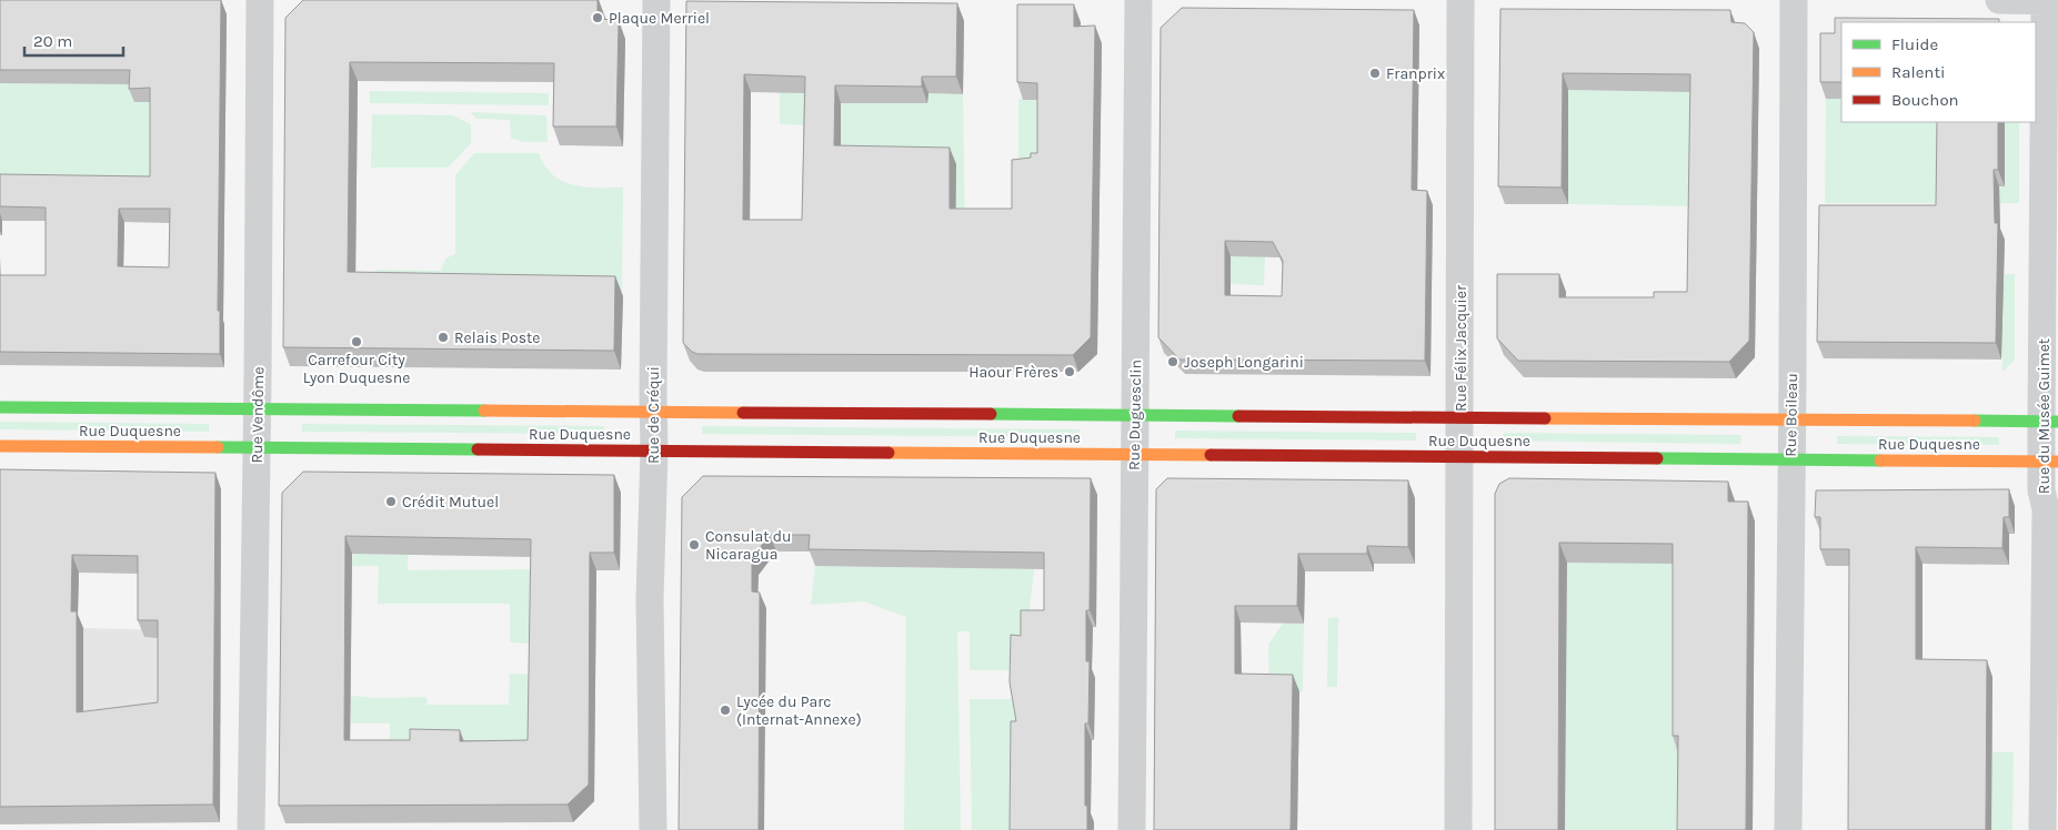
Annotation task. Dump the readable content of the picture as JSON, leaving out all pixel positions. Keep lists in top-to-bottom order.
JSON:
{
  "streets": {
    "main road": ["Rue Duquesne"],
    "street": [
      "Rue Félix Jacquier",
      "Rue Vendôme",
      "Rue de Créqui",
      "Rue Duguesclin",
      "Rue Boileau",
      "Rue du Musée Guimet"
    ]
  },
  "crossings": [
    ["Rue Félix Jacquier", "Rue Duquesne"],
    ["Rue Vendôme", "Rue Duquesne"],
    ["Rue de Créqui", "Rue Duquesne"],
    ["Rue Duguesclin", "Rue Duquesne"],
    ["Rue Boileau", "Rue Duquesne"],
    ["Rue du Musée Guimet", "Rue Duquesne"]
  ],
  "places": [
    "Plaque Merriel",
    "Franprix",
    "Relais Poste",
    "Carrefour City Lyon Duquesne",
    "Joseph Longarini",
    "Haour Frères",
    "Crédit Mutuel",
    "Consulat du Nicaragua",
    "Lycée du Parc (Internat-Annexe)"
  ],
  "legend": ["Fluide", "Ralenti", "Bouchon"],
  "scale_bar": "20 m"
}
